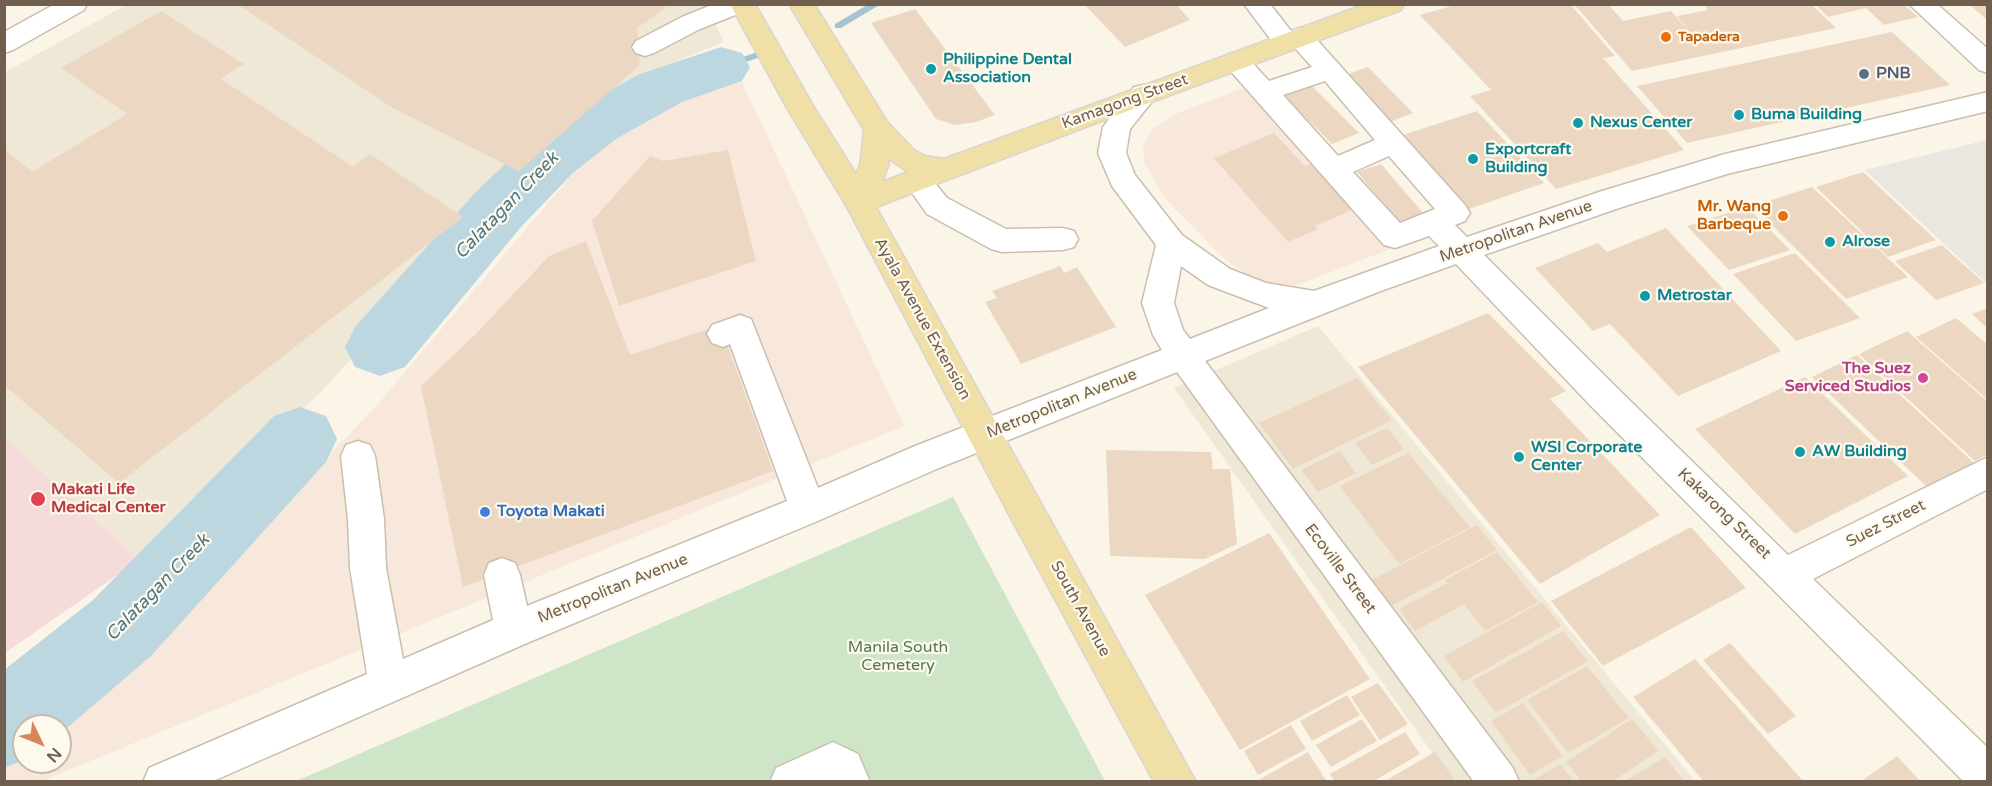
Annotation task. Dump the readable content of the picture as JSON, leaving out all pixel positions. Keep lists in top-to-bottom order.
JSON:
{
  "streets": {
    "main road": ["Kamagong Street", "Ayala Avenue Extension", "South Avenue"],
    "street": [
      "Metropolitan Avenue",
      "Kakarong Street",
      "Suez Street",
      "Ecoville Street"
    ]
  },
  "crossings": [
    ["Kamagong Street", "Ayala Avenue Extension"],
    ["Metropolitan Avenue", "Ayala Avenue Extension"],
    ["Metropolitan Avenue", "Kakarong Street"],
    ["Metropolitan Avenue", "Ecoville Street"],
    ["Metropolitan Avenue", "South Avenue"],
    ["Ayala Avenue Extension", "South Avenue"],
    ["Kakarong Street", "Suez Street"]
  ],
  "water": ["Calatagan Creek"],
  "parks": ["Manila South Cemetery"],
  "places": [
    "Tapadera",
    "Philippine Dental Association",
    "PNB",
    "Buma Building",
    "Nexus Center",
    "Exportcraft Building",
    "Mr. Wang Barbeque",
    "Alrose",
    "Metrostar",
    "The Suez Serviced Studios",
    "AW Building",
    "WSI Corporate Center",
    "Makati Life Medical Center",
    "Toyota Makati"
  ],
  "north": "bottom right"
}
